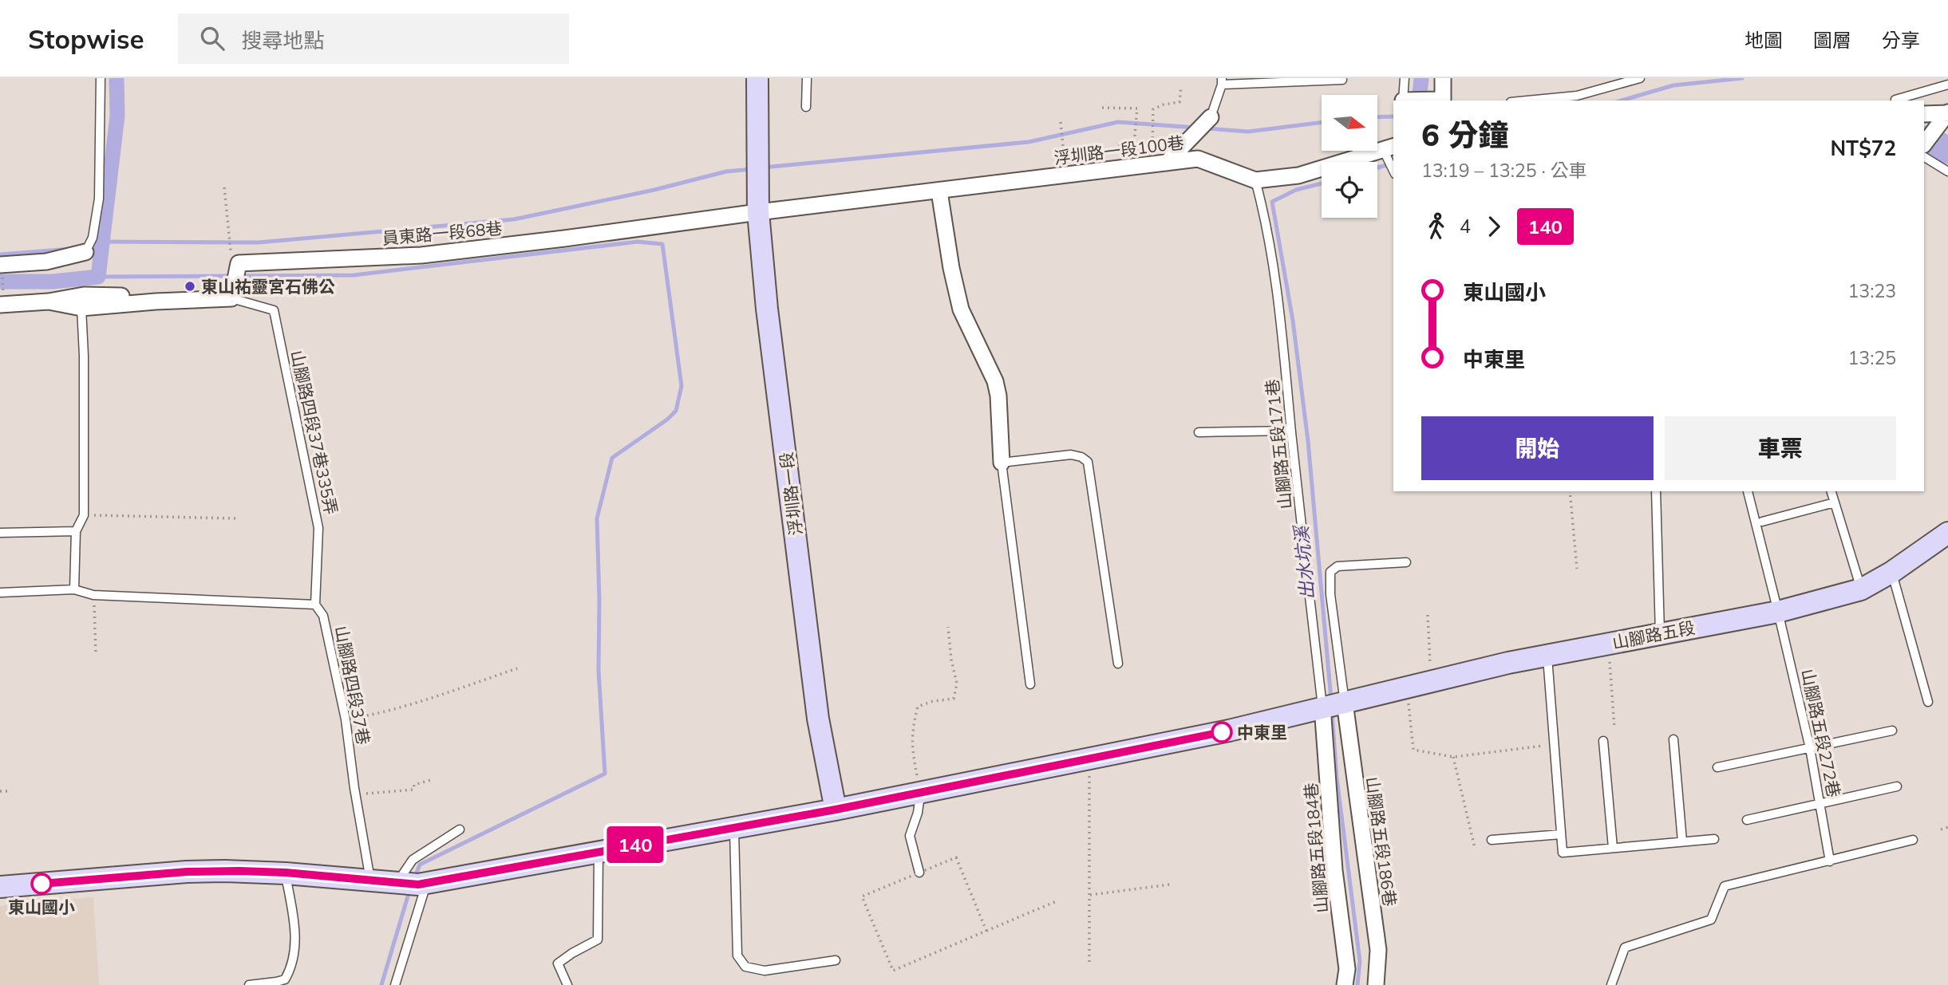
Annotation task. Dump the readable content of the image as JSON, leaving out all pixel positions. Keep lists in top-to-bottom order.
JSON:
{
  "streets": {
    "main road": ["浮圳路一段", "山腳路五段"],
    "street": [
      "浮圳路一段100巷",
      "員東路一段68巷",
      "山腳路五段186巷",
      "山腳路五段184巷"
    ],
    "lane": [
      "山腳路四段37巷335弄",
      "山腳路五段171巷",
      "山腳路四段37巷",
      "山腳路五段272巷"
    ]
  },
  "crossings": [
    ["浮圳路一段100巷", "員東路一段68巷"],
    ["浮圳路一段100巷", "山腳路五段171巷"],
    ["浮圳路一段100巷", "浮圳路一段"],
    ["員東路一段68巷", "浮圳路一段"],
    ["山腳路四段37巷335弄", "山腳路四段37巷"],
    ["山腳路五段171巷", "山腳路五段"],
    ["山腳路五段171巷", "山腳路五段184巷"],
    ["山腳路五段", "山腳路五段272巷"],
    ["山腳路五段", "山腳路五段186巷"],
    ["山腳路五段", "山腳路五段184巷"]
  ],
  "water": ["出水坑溪"],
  "places": ["東山祐靈宮石佛公", "中東里", "東山國小"],
  "lines": ["bus line 140"],
  "north": "right",
  "page": {
    "header": "Stopwise",
    "search": "搜尋地點",
    "nav": ["地圖", "圖層", "分享"],
    "on_map": "140",
    "heading": ["6 分鐘", "13:19 – 13:25 · 公車", "NT$72"],
    "legs": ["4", "140"],
    "list": [
      {
        "name": "東山國小",
        "value": "13:23"
      },
      {
        "name": "中東里",
        "value": "13:25"
      }
    ],
    "buttons": ["開始", "車票"]
  }
}
